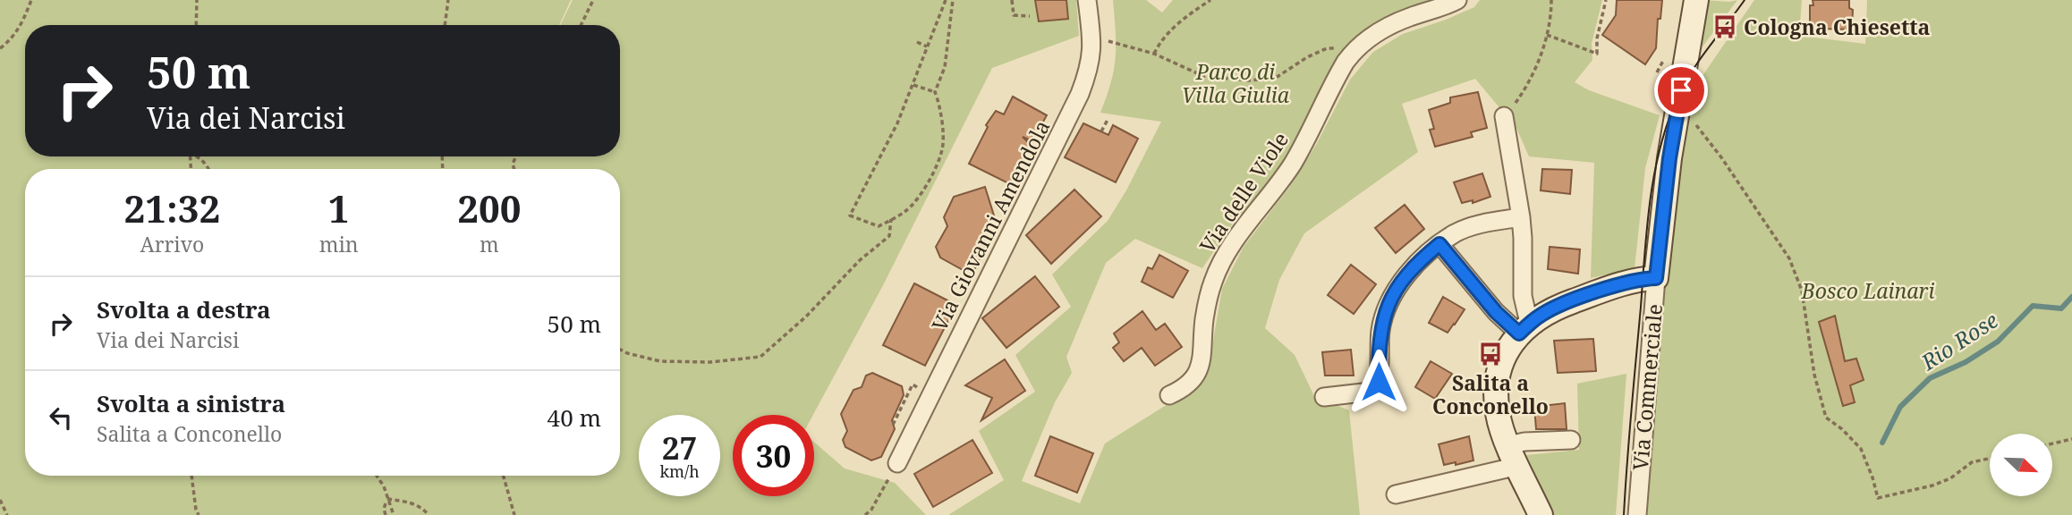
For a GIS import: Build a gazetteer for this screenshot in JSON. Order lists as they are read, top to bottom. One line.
{"streets":{"main road":["Via Commerciale"],"street":["Via delle Viole","Via Giovanni Amendola"]},"water":["Rio Rose"],"parks":["Parco di Villa Giulia","Bosco Lainari"],"places":{"bus stop":["Cologna Chiesetta","Salita a Conconello"]},"north":"bottom right","page":{"turn":["50 m","Via dei Narcisi"],"eta":["21:32","Arrivo","1","min","200","m"],"list":[{"name":"Svolta a destra","note":"Via dei Narcisi","value":"50 m"},{"name":"Svolta a sinistra","note":"Salita a Conconello","value":"40 m"}],"speed":"27 km/h","limit":"30"}}
